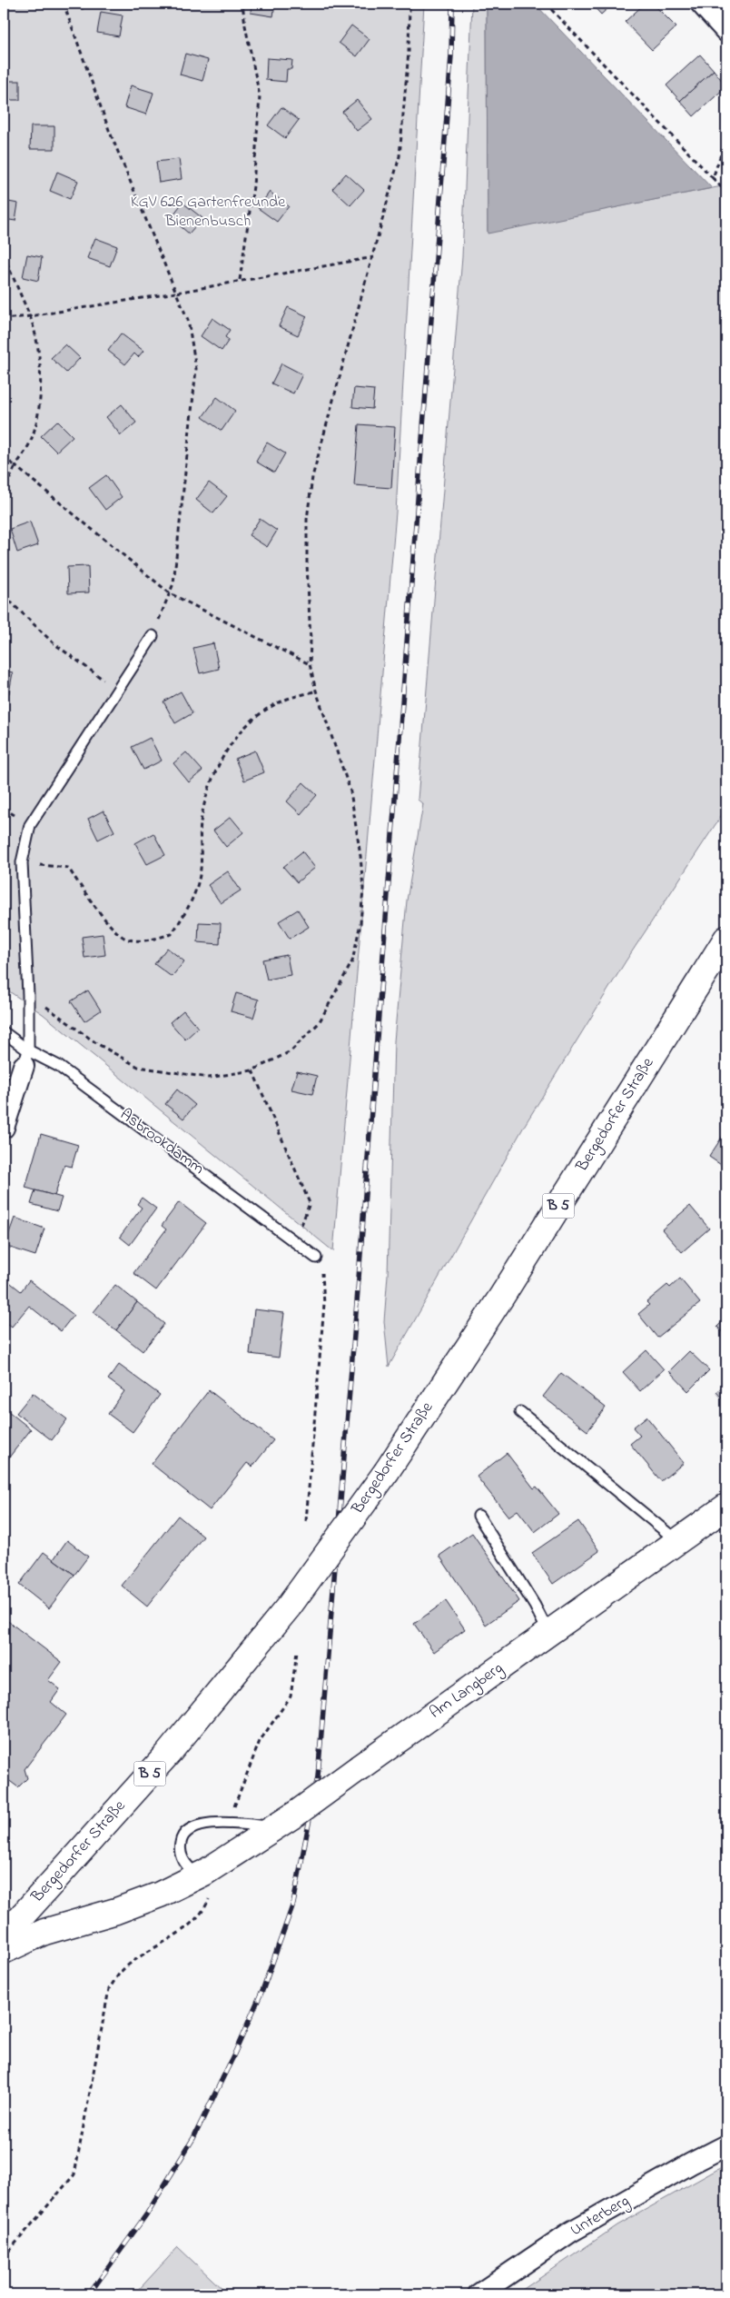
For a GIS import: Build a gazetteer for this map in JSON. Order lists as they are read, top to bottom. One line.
{"streets":{"main road":["Bergedorfer Straße","B 5","Am Langberg"],"street":["Unterberg"],"lane":["Asbrookdamm"]},"parks":["KGV 626 Gartenfreunde Bienenbusch"]}
